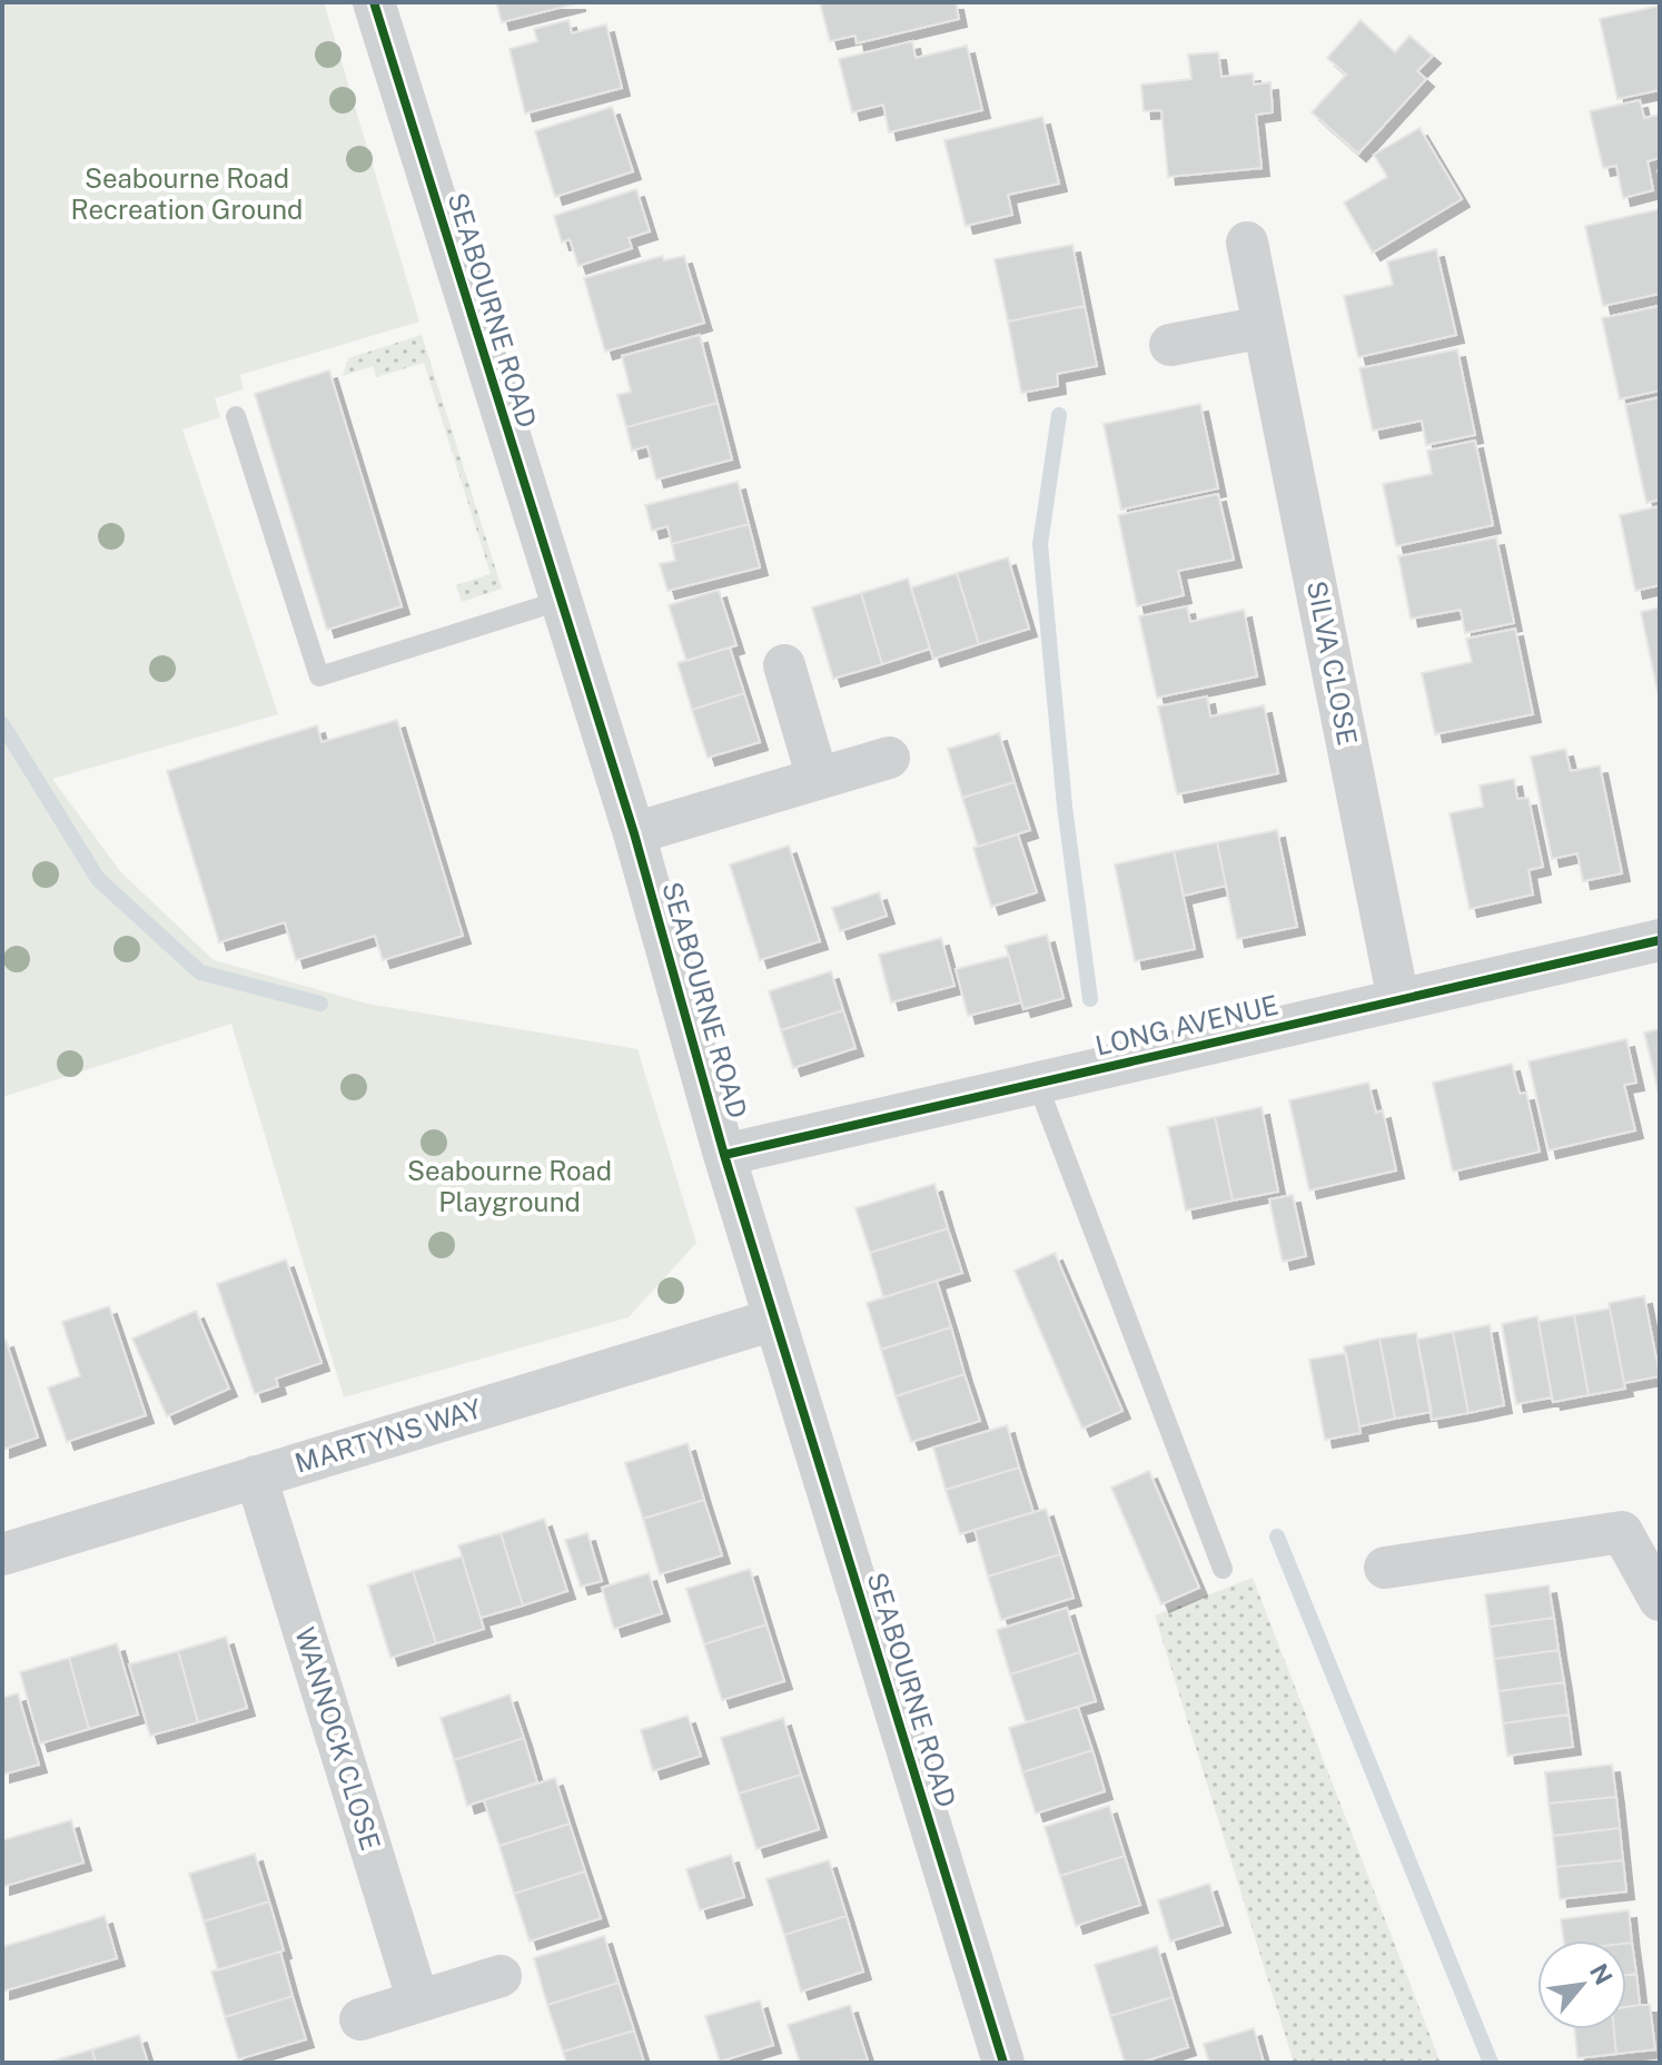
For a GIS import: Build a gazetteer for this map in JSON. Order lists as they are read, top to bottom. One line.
{"streets":{"street":["SEABOURNE ROAD","SILVA CLOSE","LONG AVENUE","MARTYNS WAY","WANNOCK CLOSE"]},"crossings":[["SEABOURNE ROAD","LONG AVENUE"],["SEABOURNE ROAD","MARTYNS WAY"],["SILVA CLOSE","LONG AVENUE"],["MARTYNS WAY","WANNOCK CLOSE"]],"parks":["Seabourne Road Recreation Ground","Seabourne Road Playground"],"north":"top right"}
